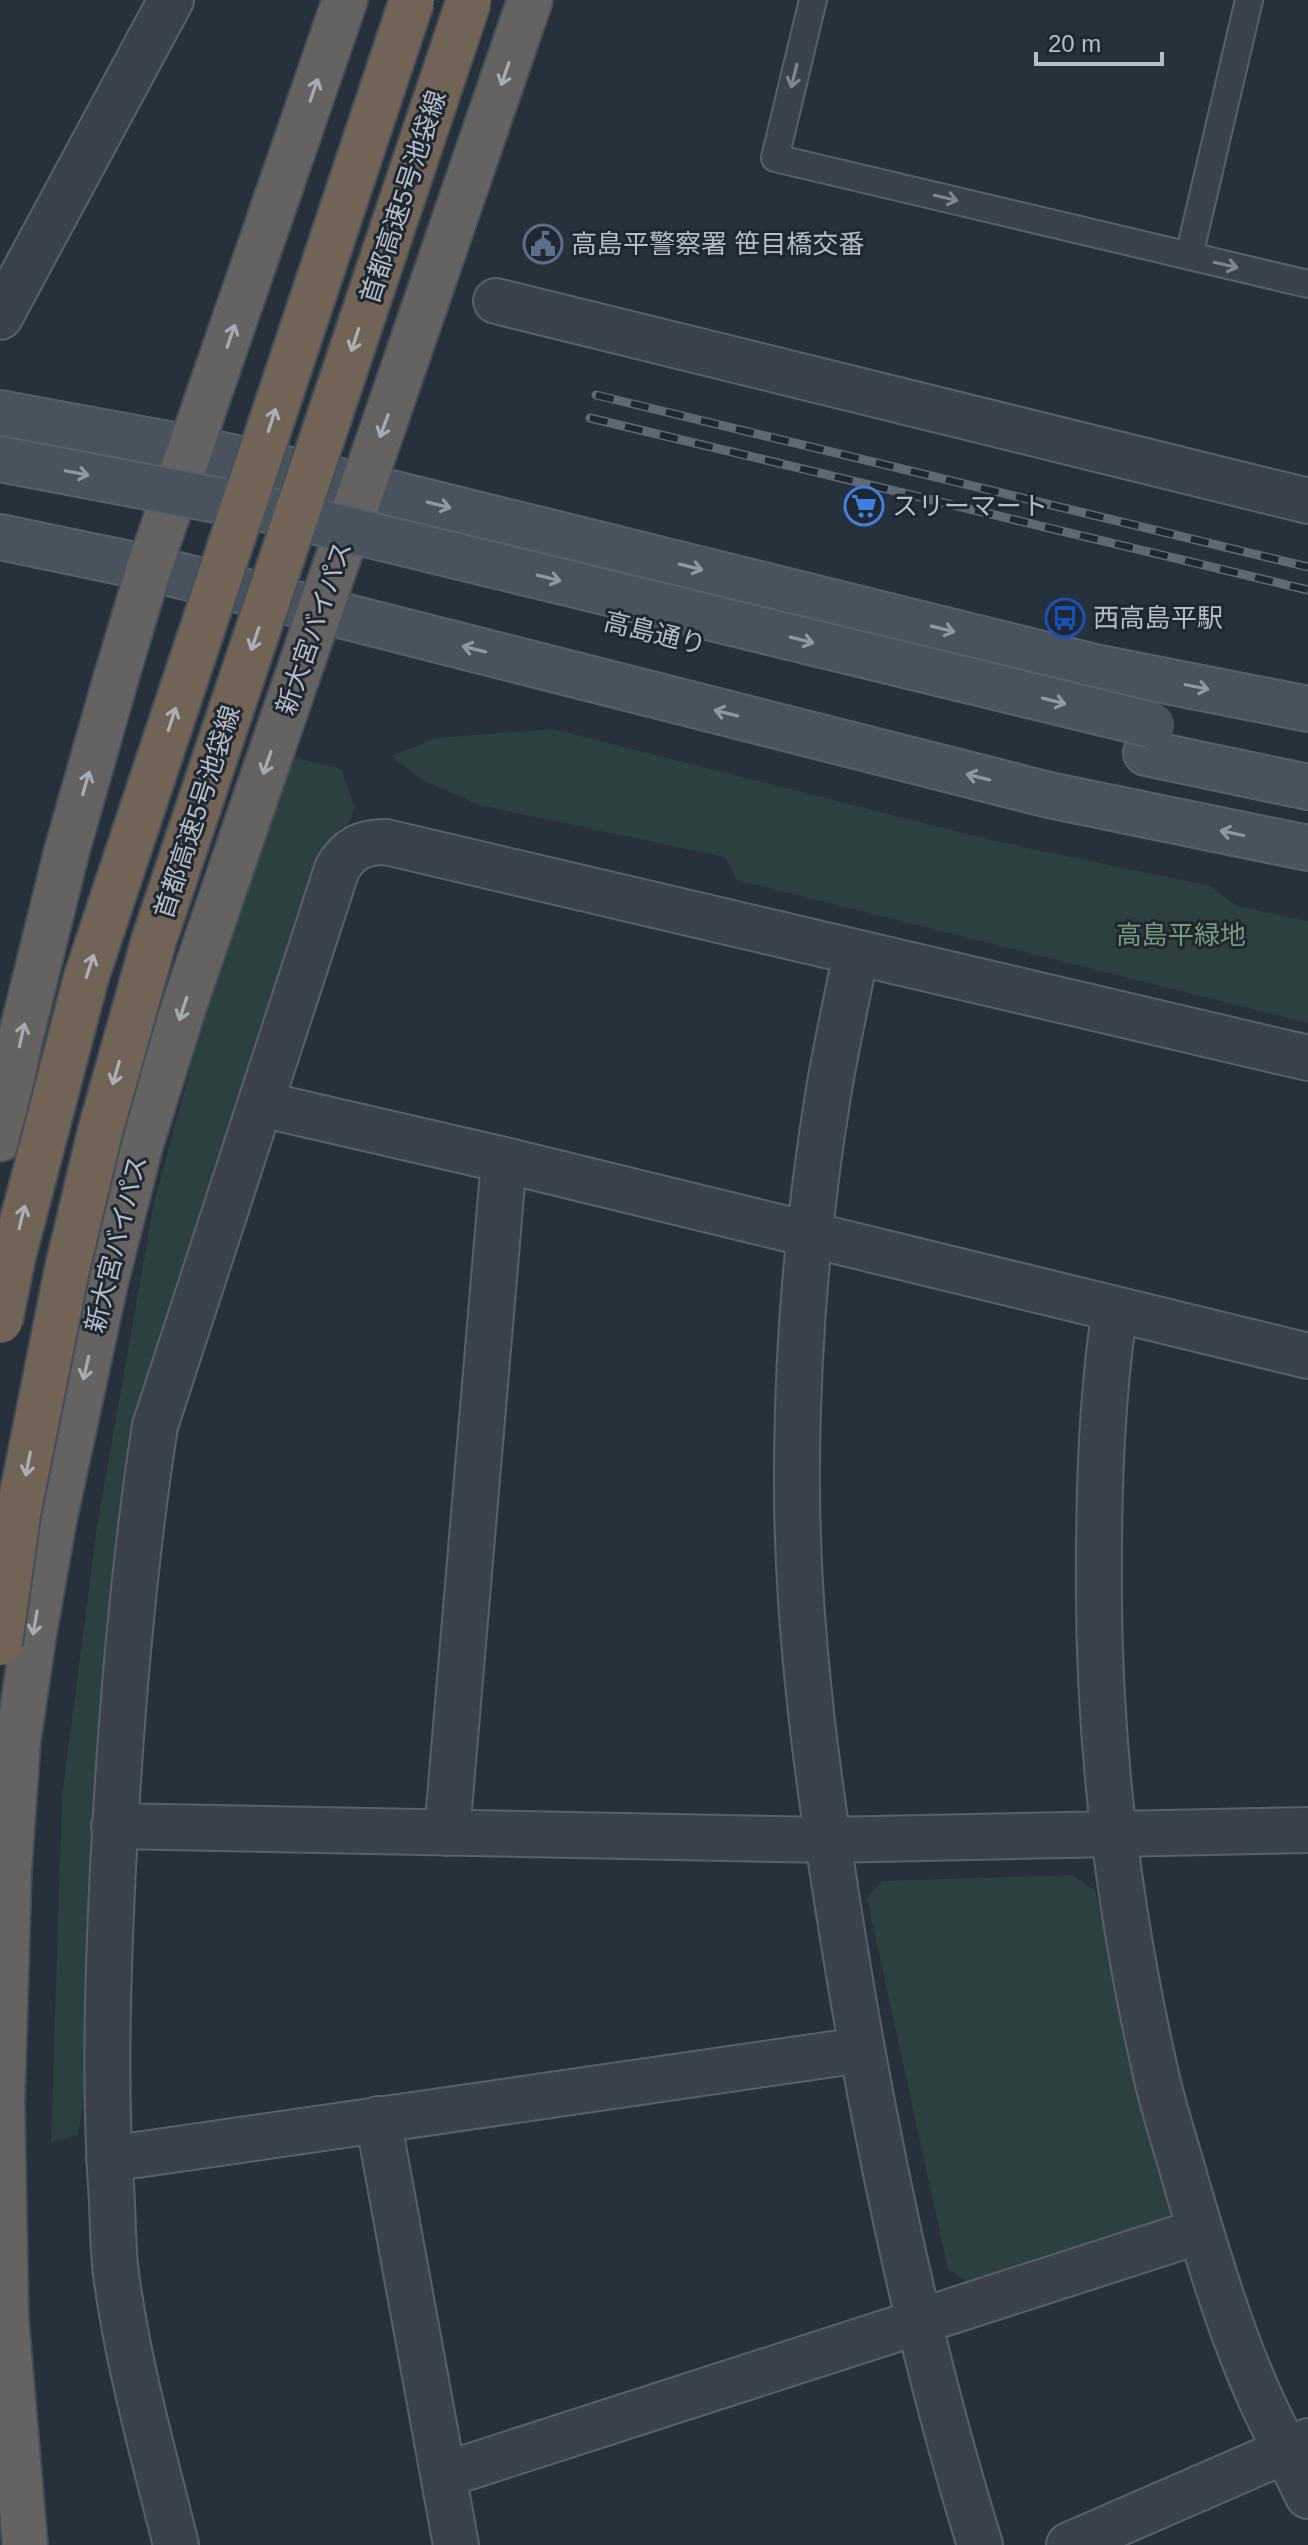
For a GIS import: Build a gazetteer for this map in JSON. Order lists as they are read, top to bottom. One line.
{"streets":{"highway":["首都高速5号池袋線","新大宮バイパス"],"main road":["高島通り"]},"parks":["高島平緑地"],"places":{"public building":["高島平警察署 笹目橋交番"],"supermarket":["スリーマート"],"bus stop":["西高島平駅"]},"scale_bar":"20 m"}
